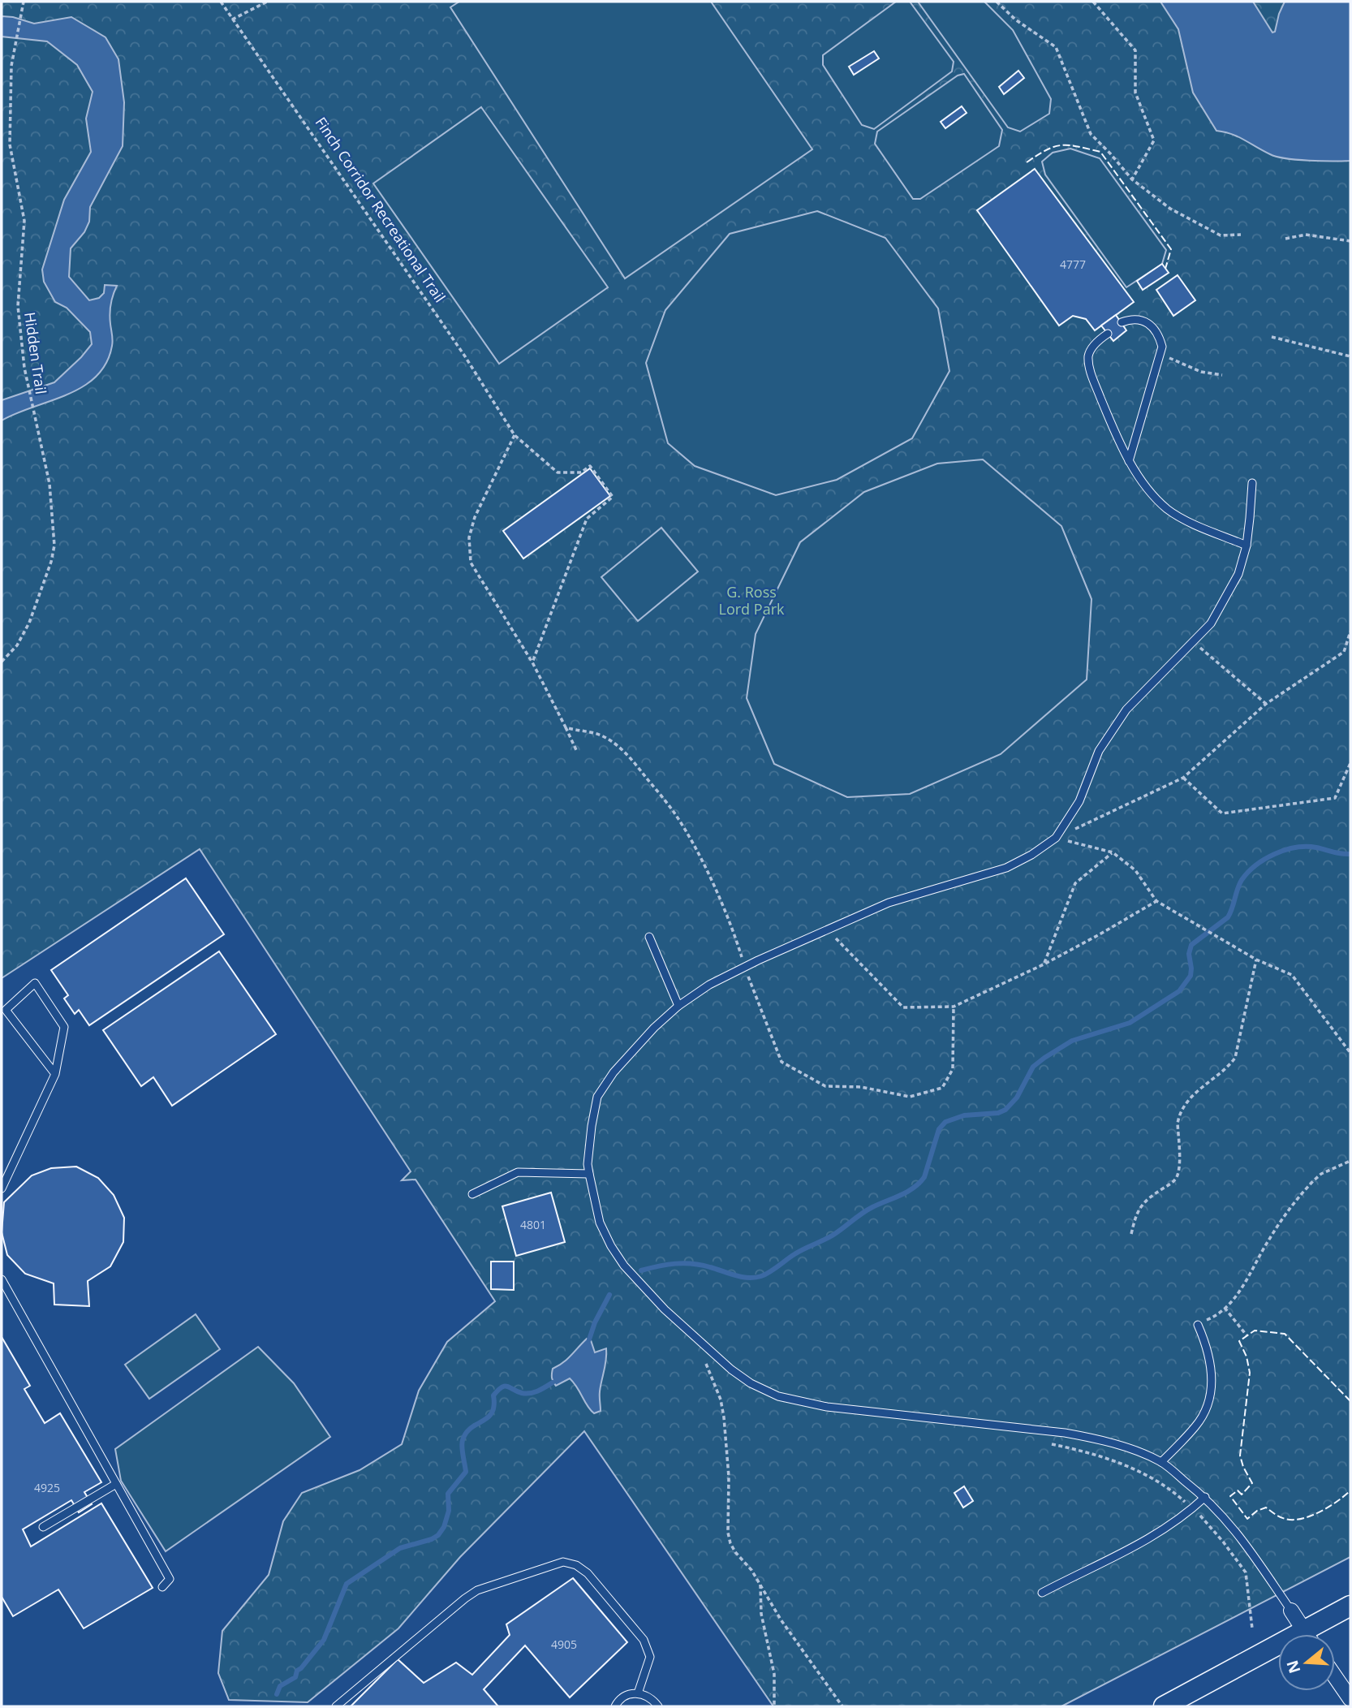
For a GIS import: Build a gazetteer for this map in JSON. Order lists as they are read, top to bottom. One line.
{"streets":{"path":["Finch Corridor Recreational Trail","Hidden Trail"]},"parks":["G. Ross Lord Park"],"house_numbers":["4777","4801","4925","4905"],"north":"left"}
